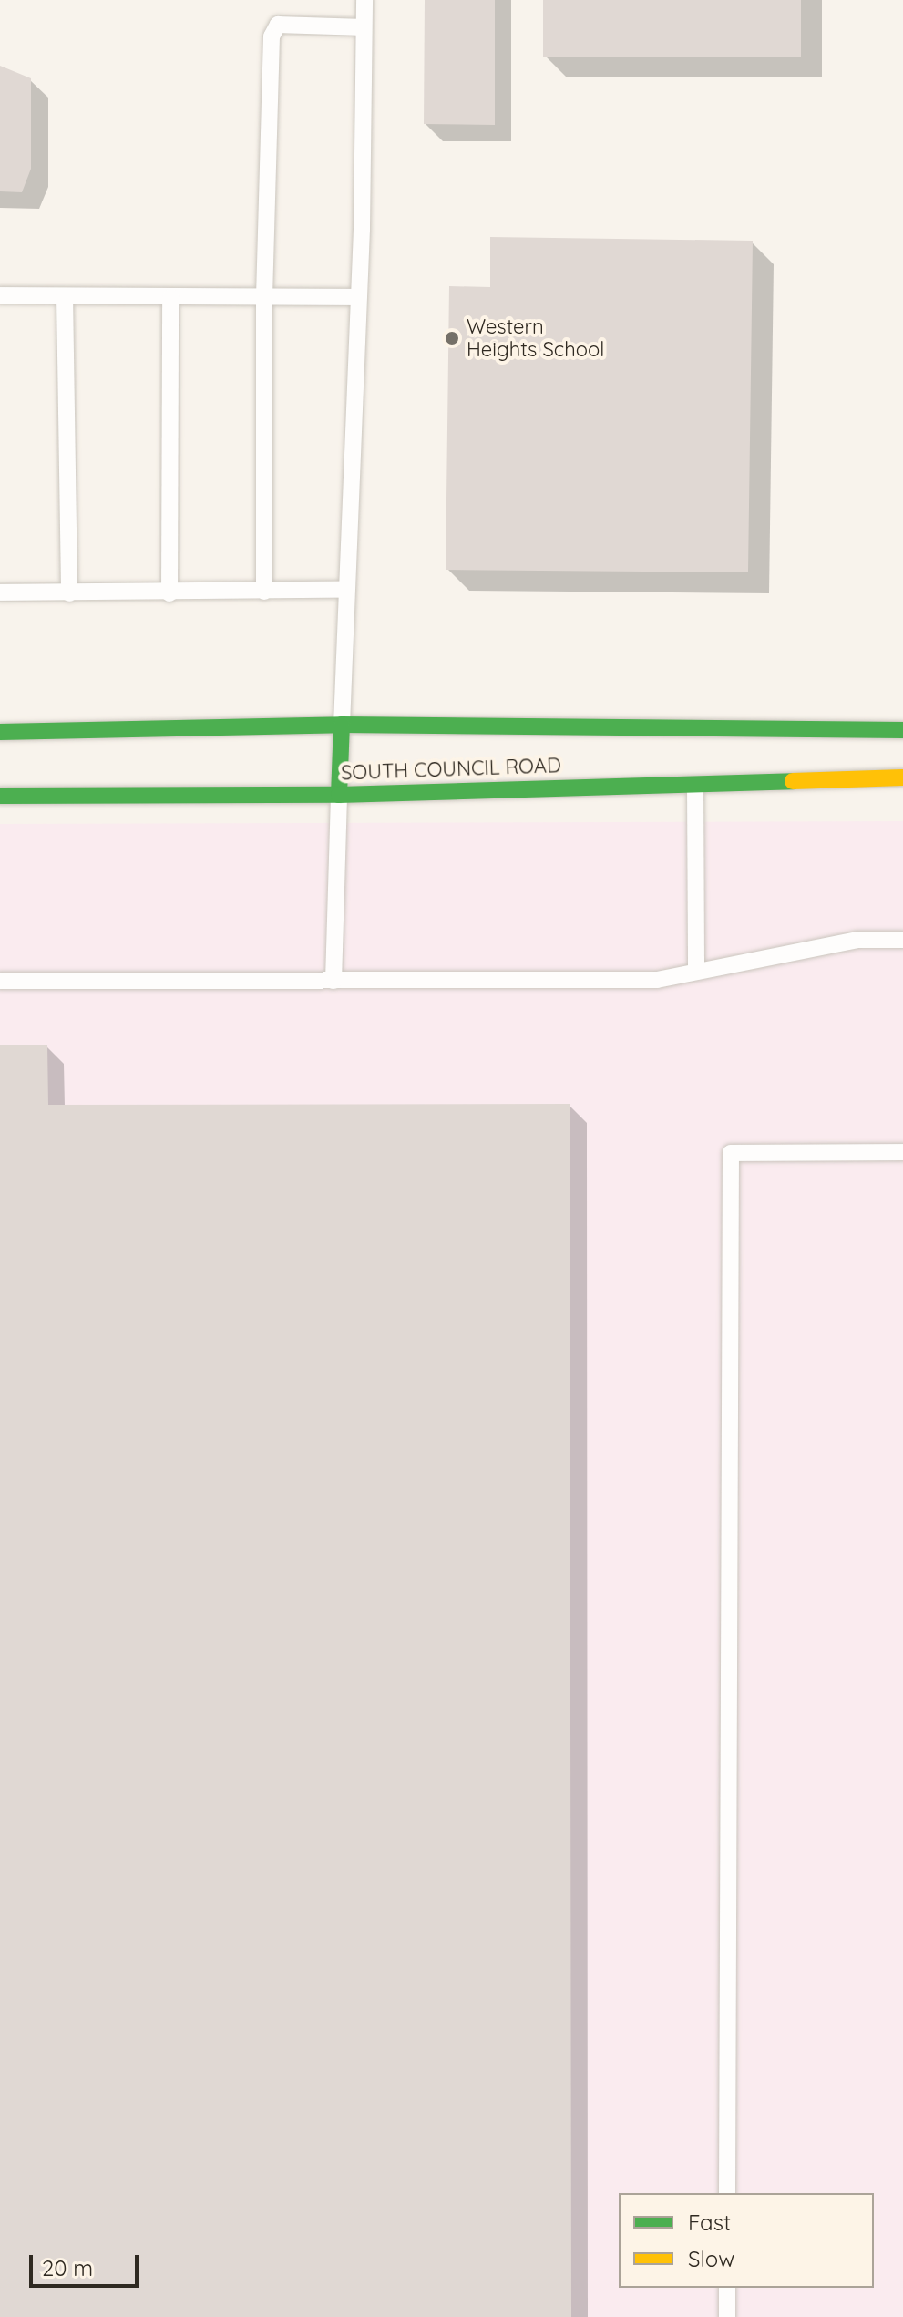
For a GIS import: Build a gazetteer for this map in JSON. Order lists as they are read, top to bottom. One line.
{"streets":{"main road":["SOUTH COUNCIL ROAD"]},"places":["Western Heights School"],"legend":["Fast","Slow"],"scale_bar":"20 m"}
